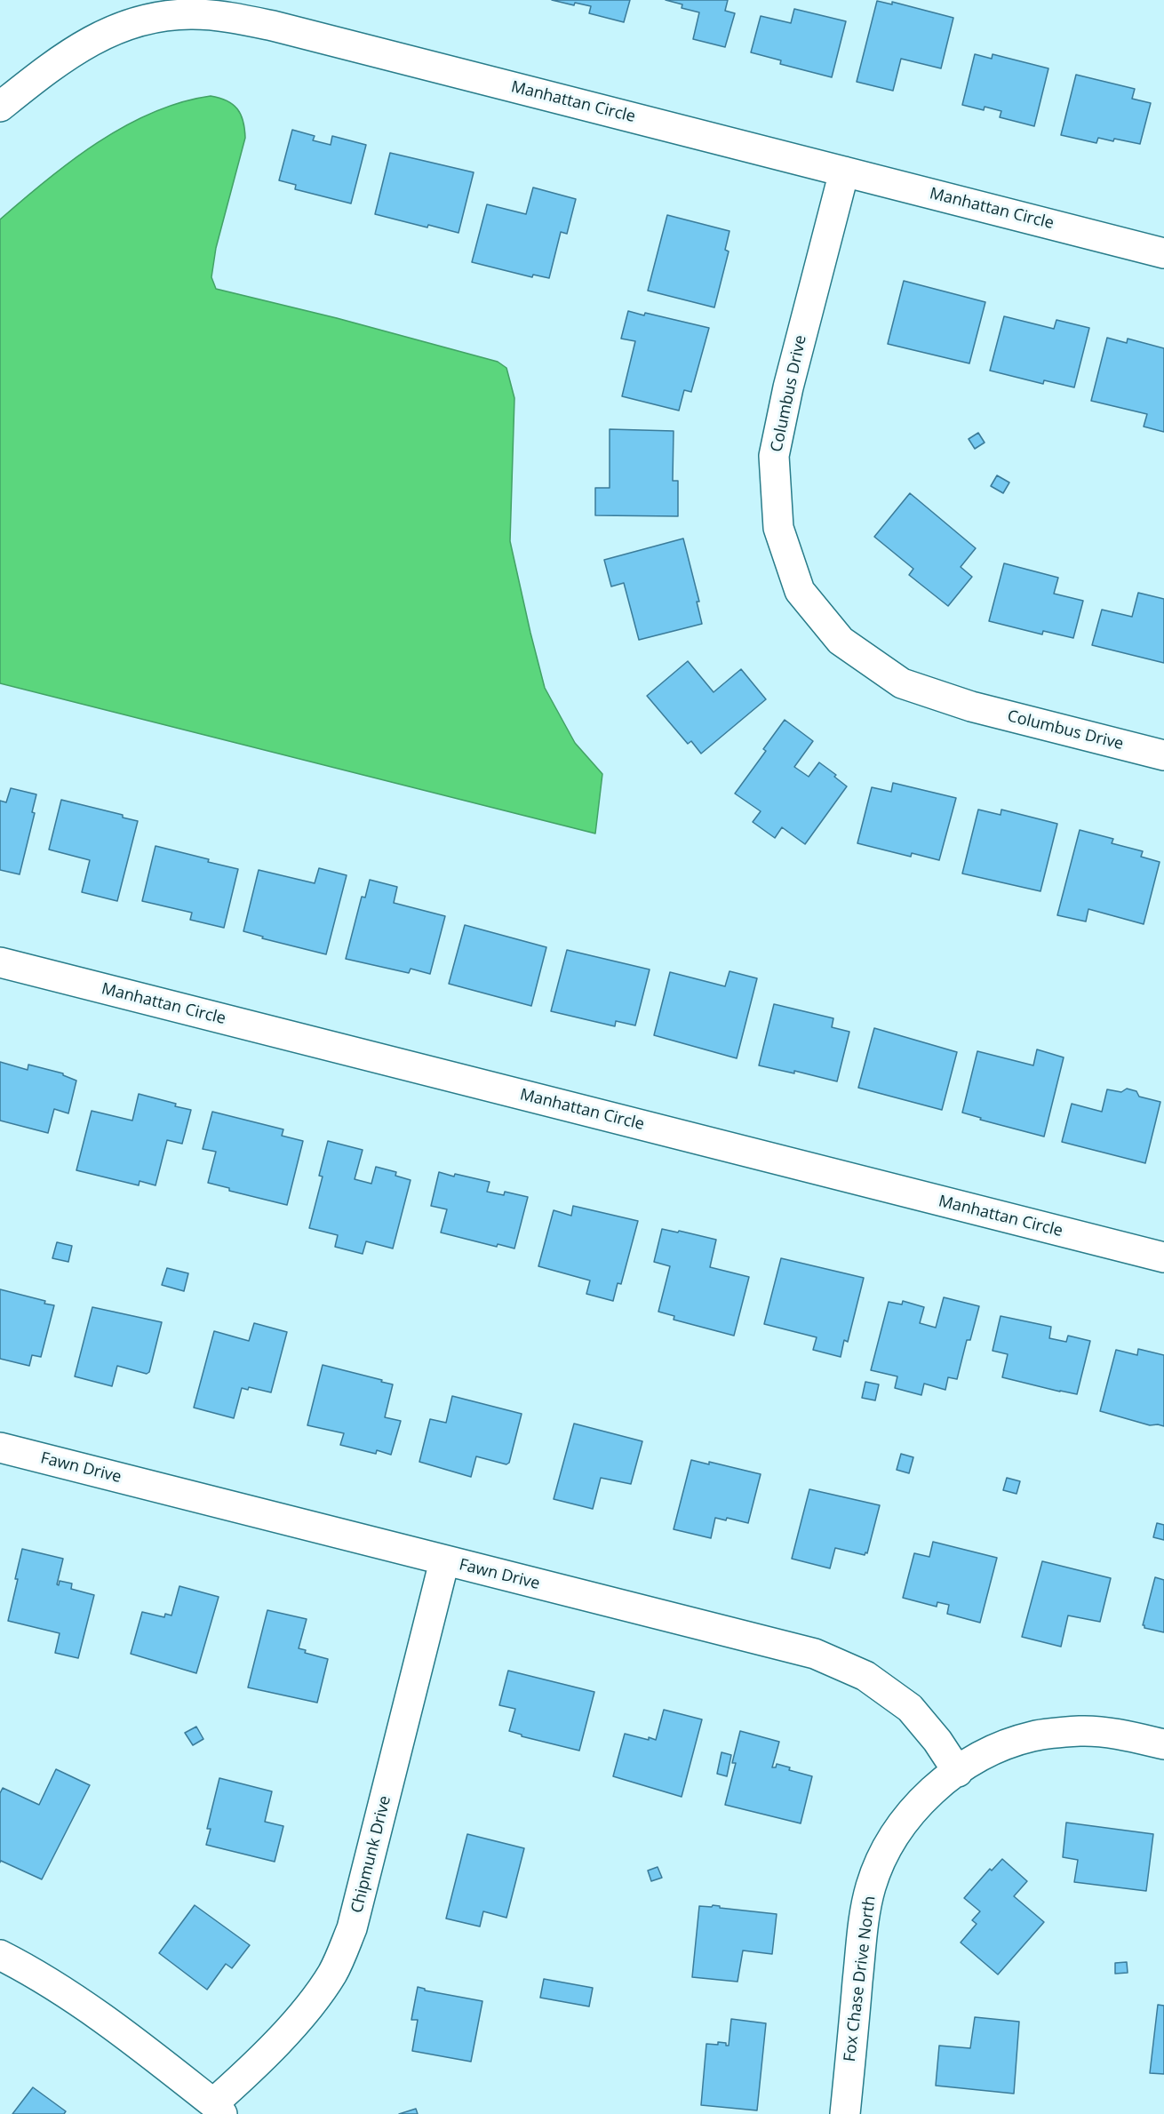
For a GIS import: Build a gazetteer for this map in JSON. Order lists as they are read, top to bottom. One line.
{"streets":{"street":["Manhattan Circle","Columbus Drive","Fawn Drive","Chipmunk Drive","Fox Chase Drive North"]},"crossings":[["Manhattan Circle","Columbus Drive"],["Fawn Drive","Chipmunk Drive"],["Fawn Drive","Fox Chase Drive North"]]}
